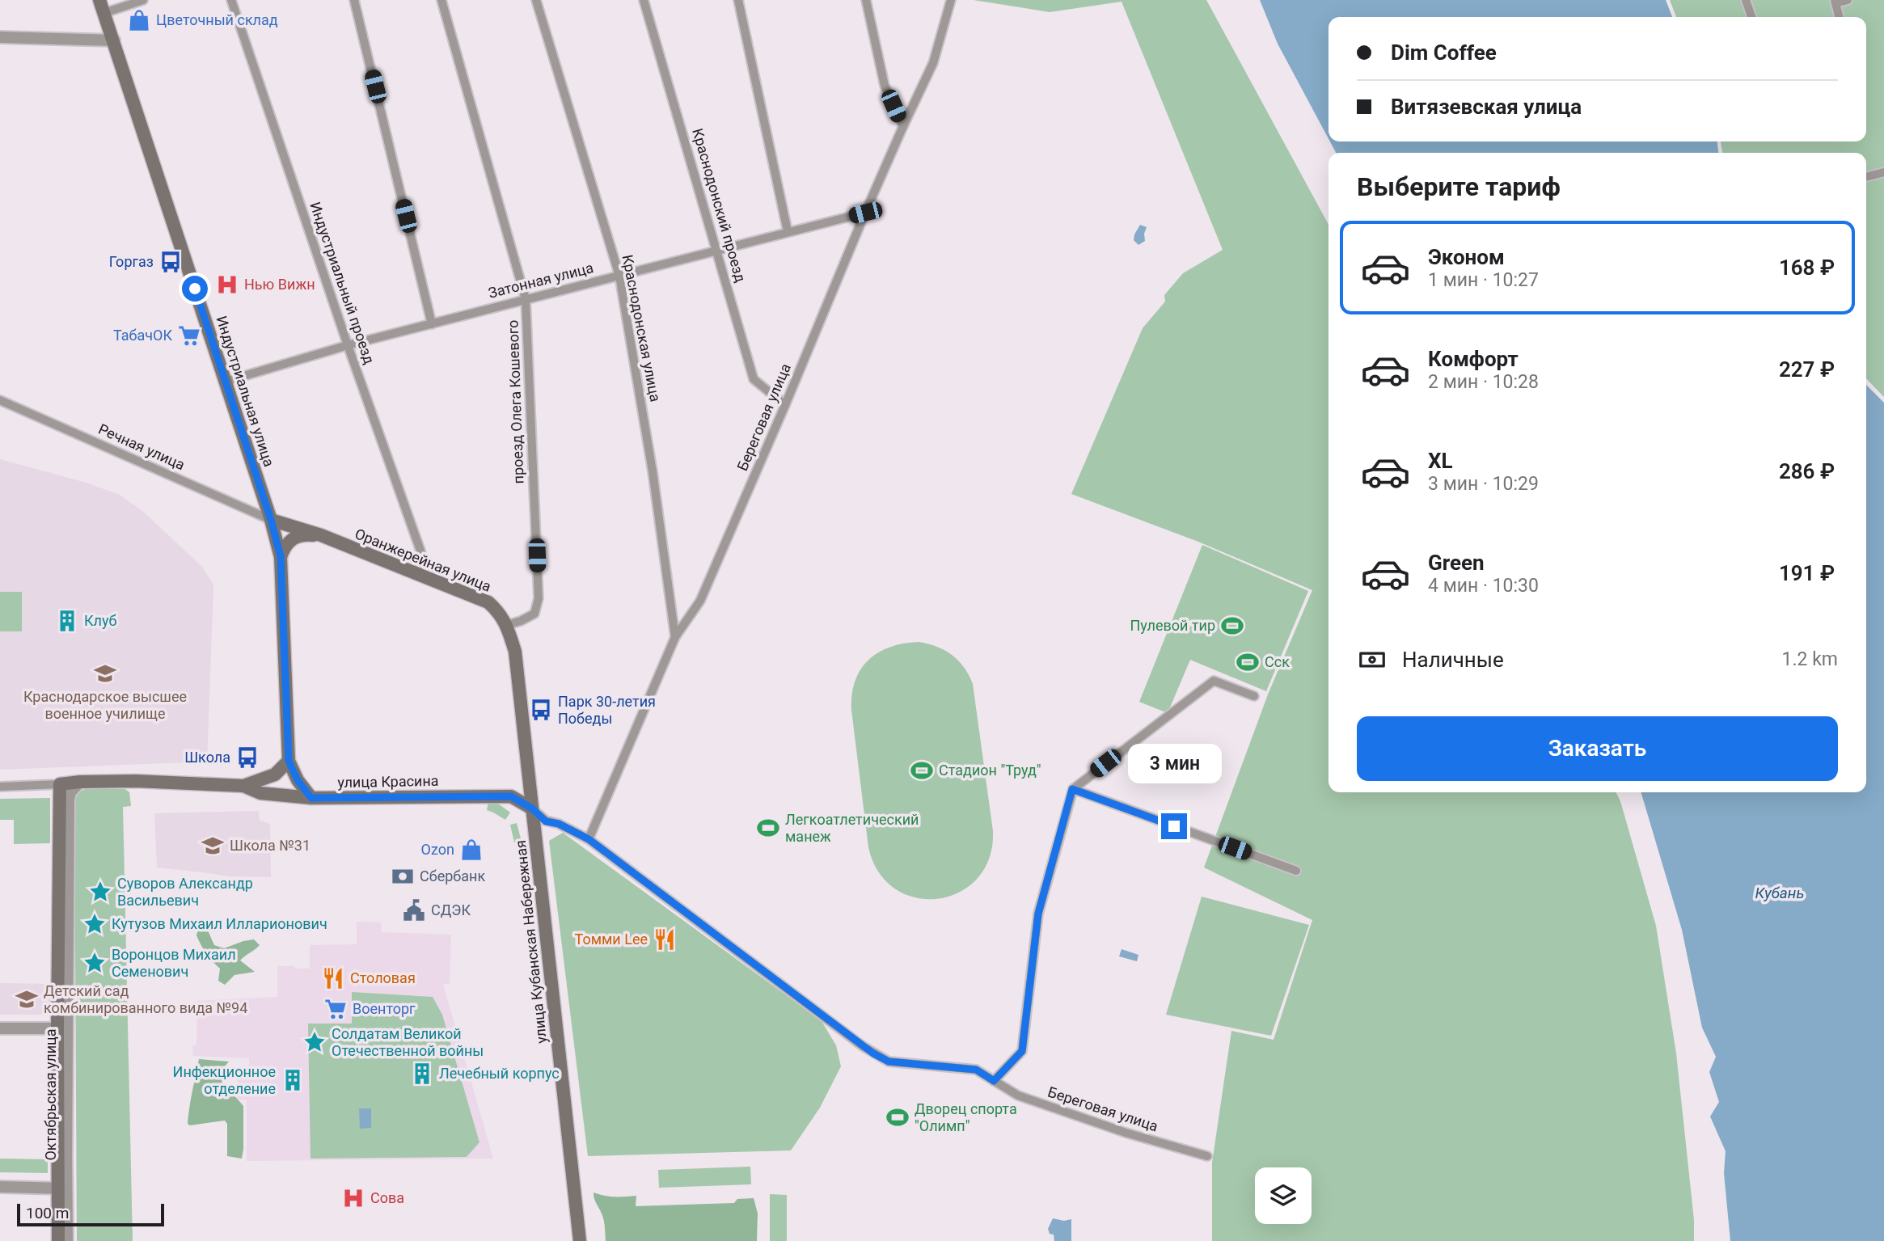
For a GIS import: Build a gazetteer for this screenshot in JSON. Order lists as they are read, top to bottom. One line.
{"streets":{"main road":["Индустриальная улица","Оранжерейная улица","улица Красина","улица Кубанская Набережная","Октябрьская улица"],"street":["Краснодонский проезд","Затонная улица","Индустриальный проезд","Краснодонская улица","проезд Олега Кошевого","Береговая улица","Речная улица"]},"crossings":[["Краснодонский проезд","Затонная улица"],["Краснодонский проезд","Береговая улица"],["Затонная улица","Индустриальный проезд"],["Затонная улица","Краснодонская улица"],["Затонная улица","Индустриальная улица"],["Затонная улица","проезд Олега Кошевого"],["Затонная улица","Береговая улица"],["Индустриальный проезд","Оранжерейная улица"],["Краснодонская улица","Береговая улица"],["Индустриальная улица","Речная улица"],["Индустриальная улица","Оранжерейная улица"],["Индустриальная улица","улица Красина"],["проезд Олега Кошевого","Оранжерейная улица"],["Береговая улица","Оранжерейная улица"],["Береговая улица","улица Красина"],["Береговая улица","улица Кубанская Набережная"],["Речная улица","Оранжерейная улица"],["Оранжерейная улица","улица Красина"],["Оранжерейная улица","улица Кубанская Набережная"],["улица Красина","улица Кубанская Набережная"],["улица Красина","Октябрьская улица"]],"water":["Кубань"],"places":{"shop":["Цветочный склад","Ozon"],"bus stop":["Горгаз","Парк 30-летия Победы","Школа"],"hospital":["Нью Вижн","Сова"],"supermarket":["ТабачОК","Военторг"],"building":["Клуб","Лечебный корпус","Инфекционное отделение"],"sports":["Пулевой тир","Сск","Стадион \"Труд\"","Легкоатлетический манеж","Дворец спорта \"Олимп\""],"school or university":["Краснодарское высшее военное училище","Школа №31","Детский сад комбинированного вида №94"],"bank":["Сбербанк"],"place":["Суворов Александр Васильевич","Кутузов Михаил Илларионович","Воронцов Михаил Семенович","Солдатам Великой Отечественной войны"],"public building":["СДЭК"],"restaurant":["Томми Lee","Столовая"]},"scale_bar":"100 m","page":{"banner":["Dim Coffee","Витязевская улица"],"heading":"Выберите тариф","list":[{"name":"Эконом","note":"1 мин · 10:27","value":"168 ₽"},{"name":"Комфорт","note":"2 мин · 10:28","value":"227 ₽"},{"name":"XL","note":"3 мин · 10:29","value":"286 ₽"},{"name":"Green","note":"4 мин · 10:30","value":"191 ₽"}],"pay":["Наличные","1.2 km"],"buttons":"Заказать","bubble":"3 мин","scale":"100 m"}}
